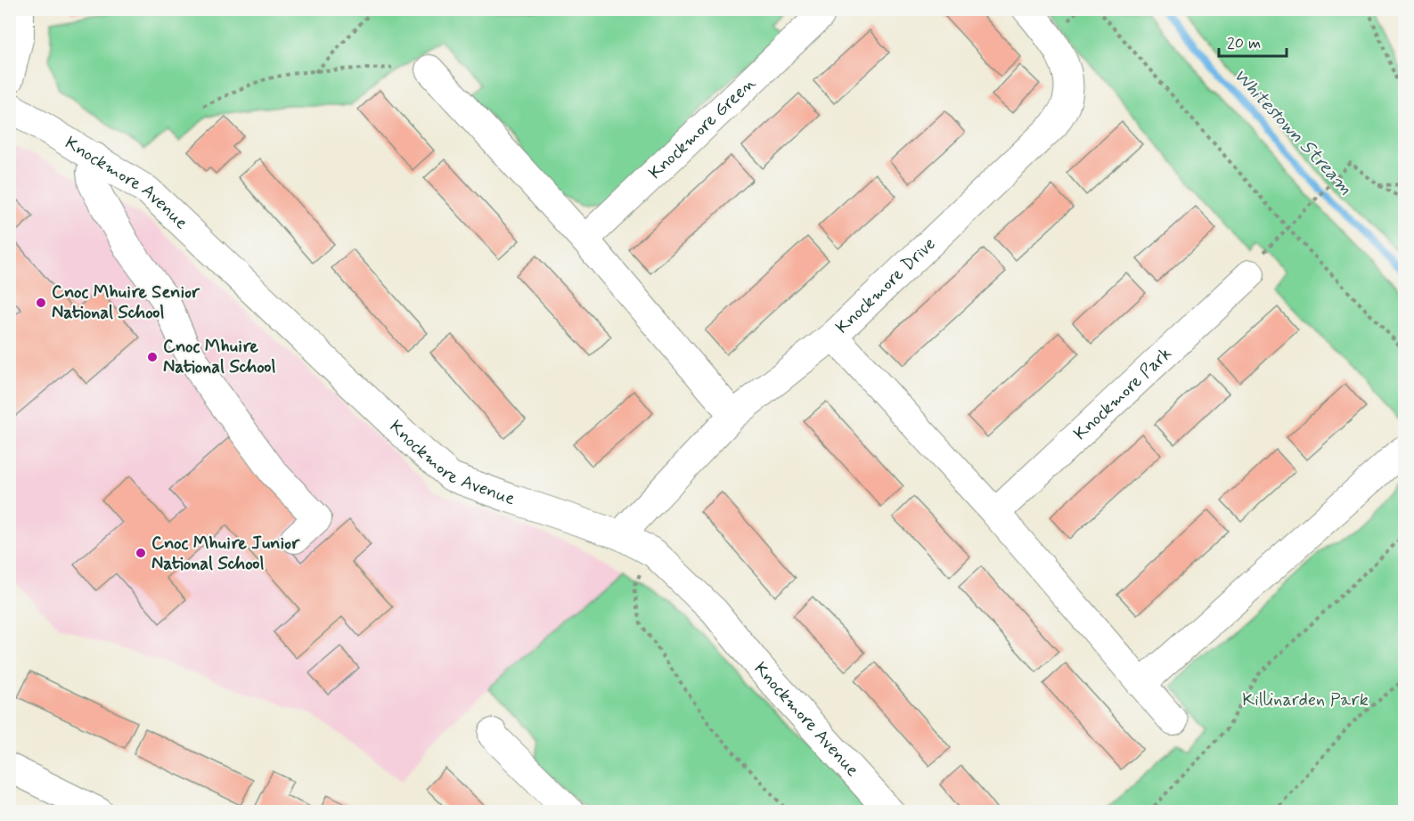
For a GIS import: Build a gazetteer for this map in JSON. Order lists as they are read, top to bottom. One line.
{"streets":{"street":["Knockmore Green","Knockmore Avenue","Knockmore Drive","Knockmore Park"]},"crossings":[["Knockmore Avenue","Knockmore Drive"]],"water":["Whitestown Stream"],"parks":["Killinarden Park"],"places":["Cnoc Mhuire Senior National School","Cnoc Mhuire National School","Cnoc Mhuire Junior National School"],"scale_bar":"20 m"}
